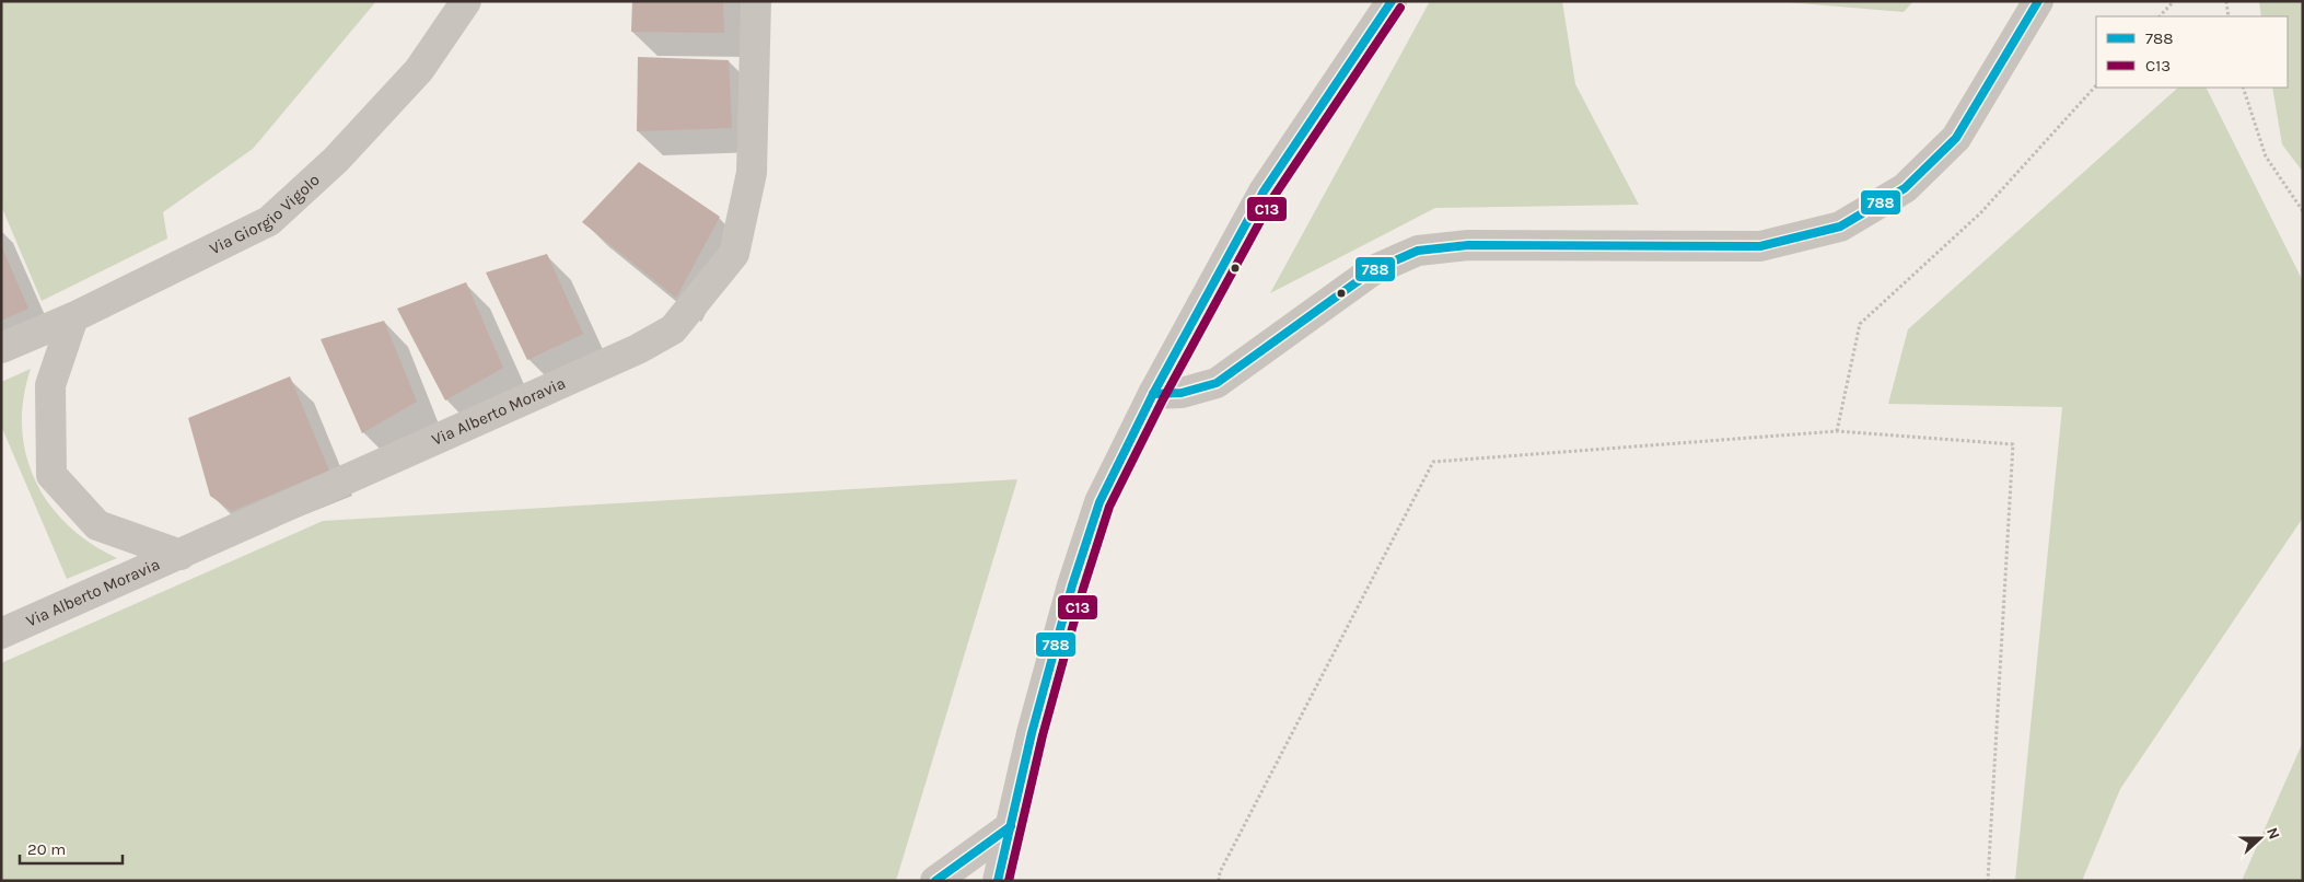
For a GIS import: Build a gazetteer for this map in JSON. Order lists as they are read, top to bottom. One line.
{"streets":{"street":["Via Giorgio Vigolo","Via Alberto Moravia"]},"lines":["transit line 788","transit line C13"],"legend":["788","C13"],"scale_bar":"20 m","north":"right"}
